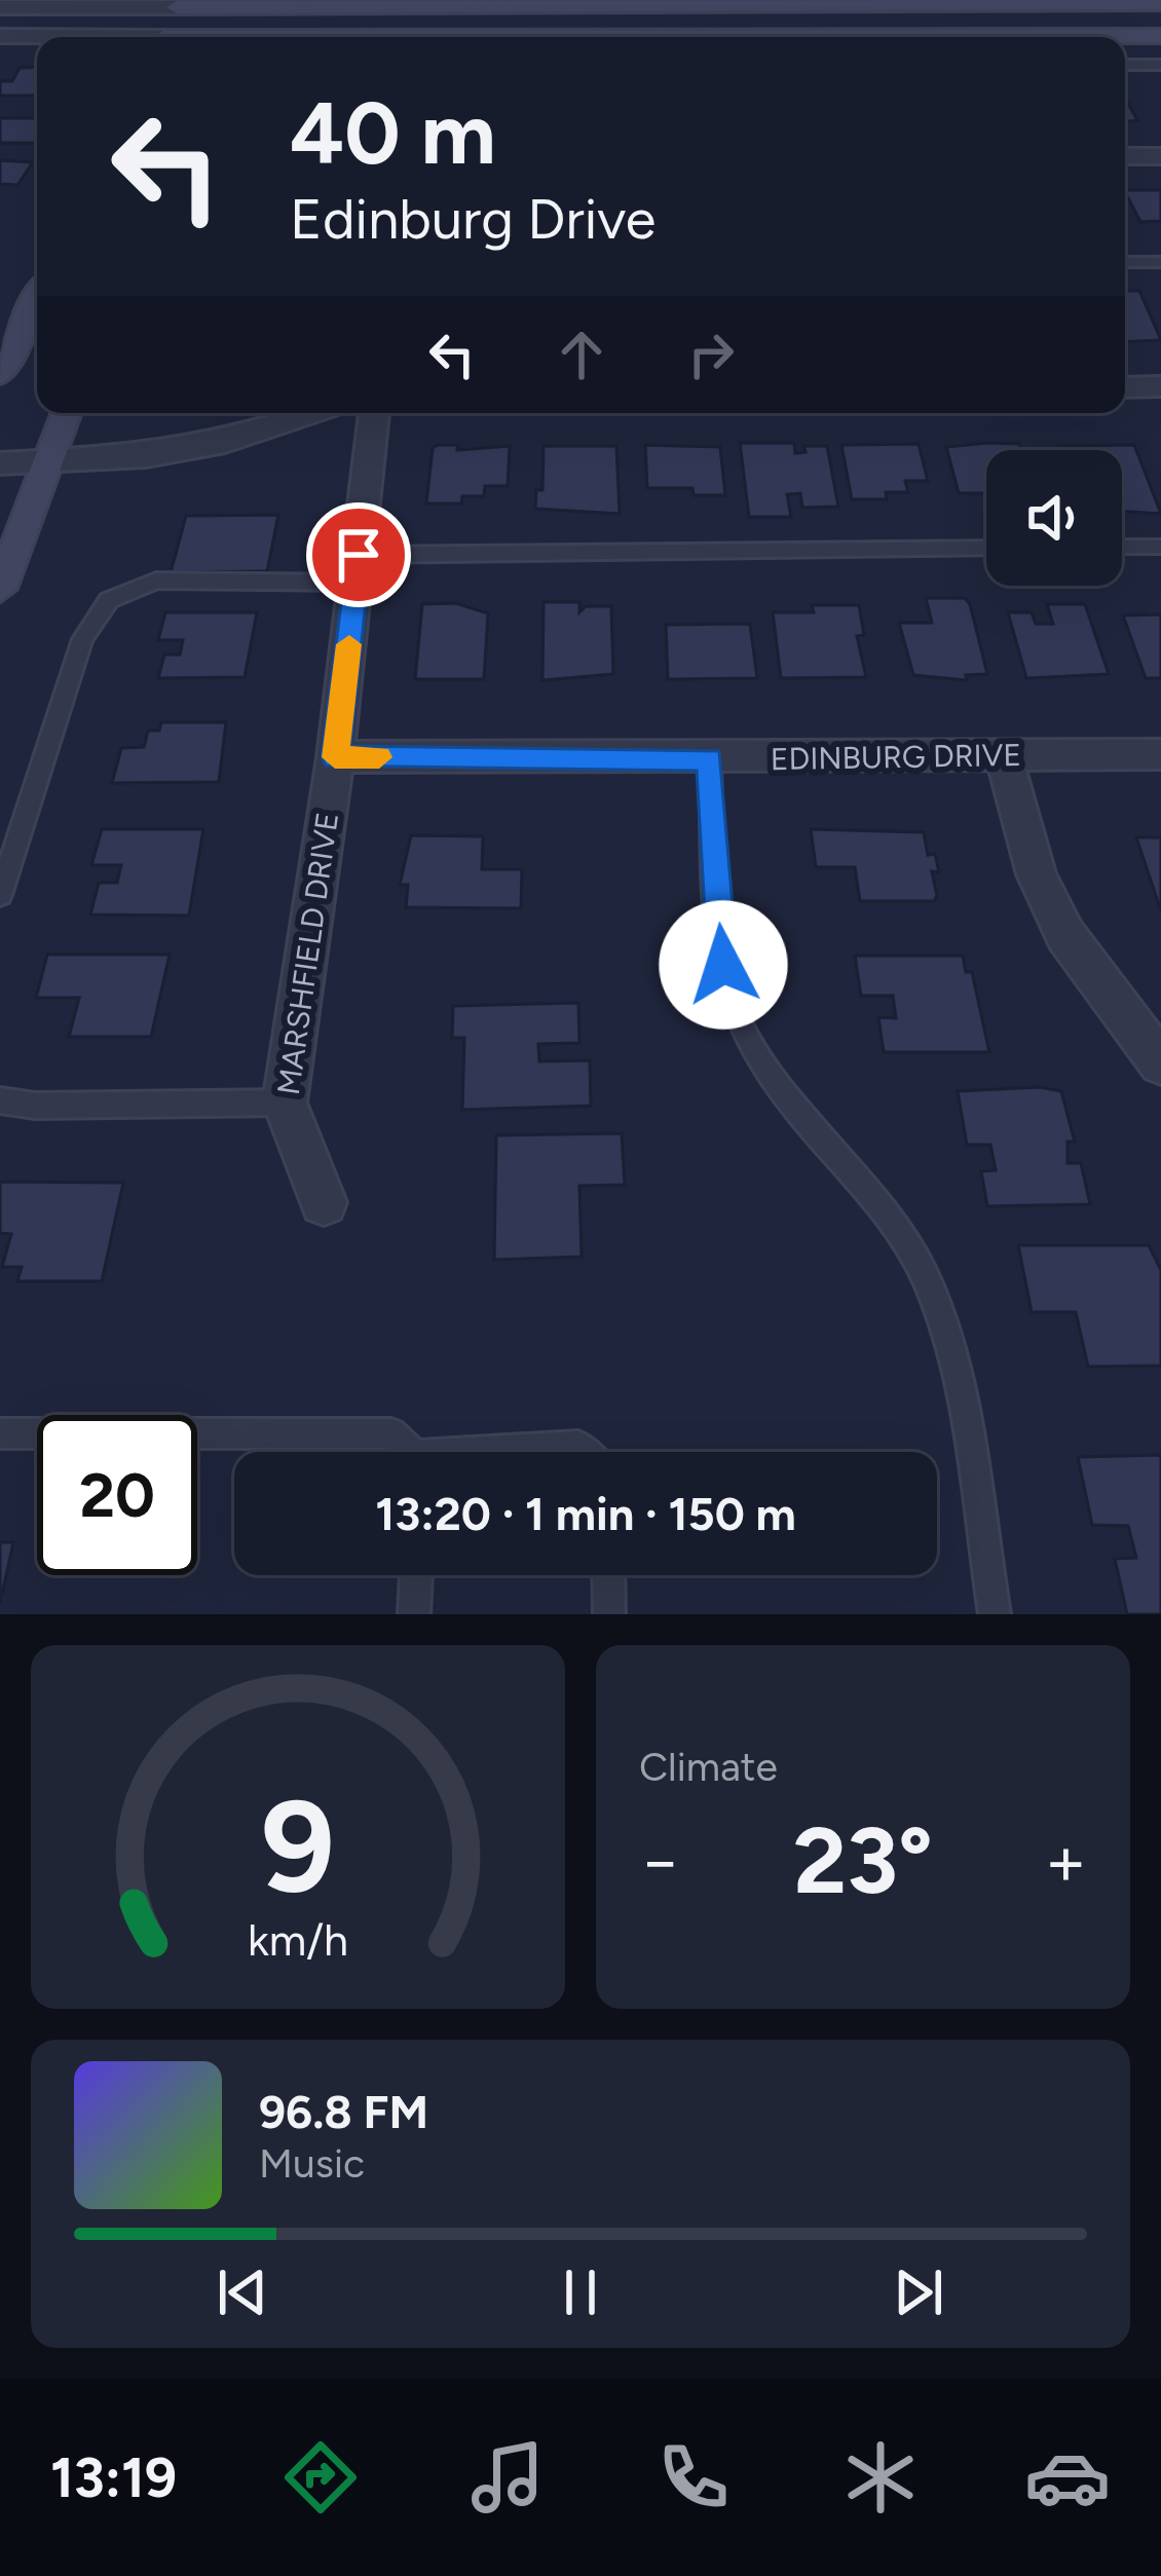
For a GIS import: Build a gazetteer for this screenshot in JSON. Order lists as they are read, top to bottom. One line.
{"streets":{"street":["EDINBURG DRIVE","MARSHFIELD DRIVE"]},"crossings":[["EDINBURG DRIVE","MARSHFIELD DRIVE"]],"page":{"turn":["40 m","Edinburg Drive"],"limit":"20","trip":"13:20 · 1 min · 150 m","tile":"Climate","heat":["−","23°","+"],"song":["96.8 FM","Music"],"tabs":"13:19","gauge":["9","km/h"]}}
